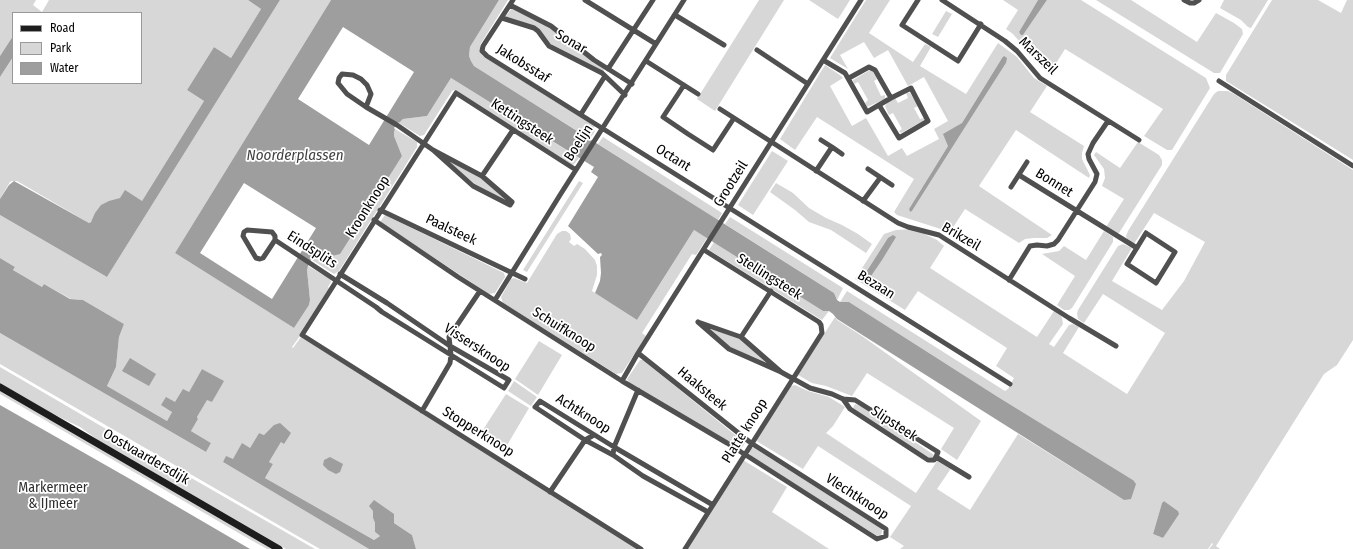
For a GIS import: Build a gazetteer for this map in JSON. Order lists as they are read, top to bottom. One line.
{"streets":{"main road":["Oostvaardersdijk"],"street":["Sonar","Marszeil","Jakobsstaf","Kettingsteek","Boelijn","Octant","Bonnet","Grootzeil","Kroonknoop","Paalsteek","Brikzeil","Eindsplits","Stellingsteek","Bezaan","Schuifknoop","Vissersknoop","Haaksteek","Achtknoop","Slipsteek","Platte knoop","Stopperknoop","Vlechtknoop"]},"crossings":[["Sonar","Jakobsstaf"],["Sonar","Boelijn"],["Marszeil","Bonnet"],["Jakobsstaf","Boelijn"],["Jakobsstaf","Octant"],["Kettingsteek","Boelijn"],["Kettingsteek","Kroonknoop"],["Boelijn","Octant"],["Boelijn","Paalsteek"],["Boelijn","Schuifknoop"],["Octant","Grootzeil"],["Octant","Bezaan"],["Bonnet","Brikzeil"],["Grootzeil","Brikzeil"],["Grootzeil","Stellingsteek"],["Grootzeil","Bezaan"],["Grootzeil","Schuifknoop"],["Grootzeil","Haaksteek"],["Kroonknoop","Paalsteek"],["Kroonknoop","Eindsplits"],["Kroonknoop","Schuifknoop"],["Kroonknoop","Vissersknoop"],["Kroonknoop","Stopperknoop"],["Eindsplits","Vissersknoop"],["Stellingsteek","Platte knoop"],["Schuifknoop","Platte knoop"],["Schuifknoop","Vlechtknoop"],["Haaksteek","Platte knoop"],["Haaksteek","Vlechtknoop"],["Achtknoop","Platte knoop"],["Slipsteek","Platte knoop"],["Platte knoop","Vlechtknoop"]],"water":["Noorderplassen"],"parks":["Markermeer & IJmeer"],"legend":["Road","Park","Water"]}
